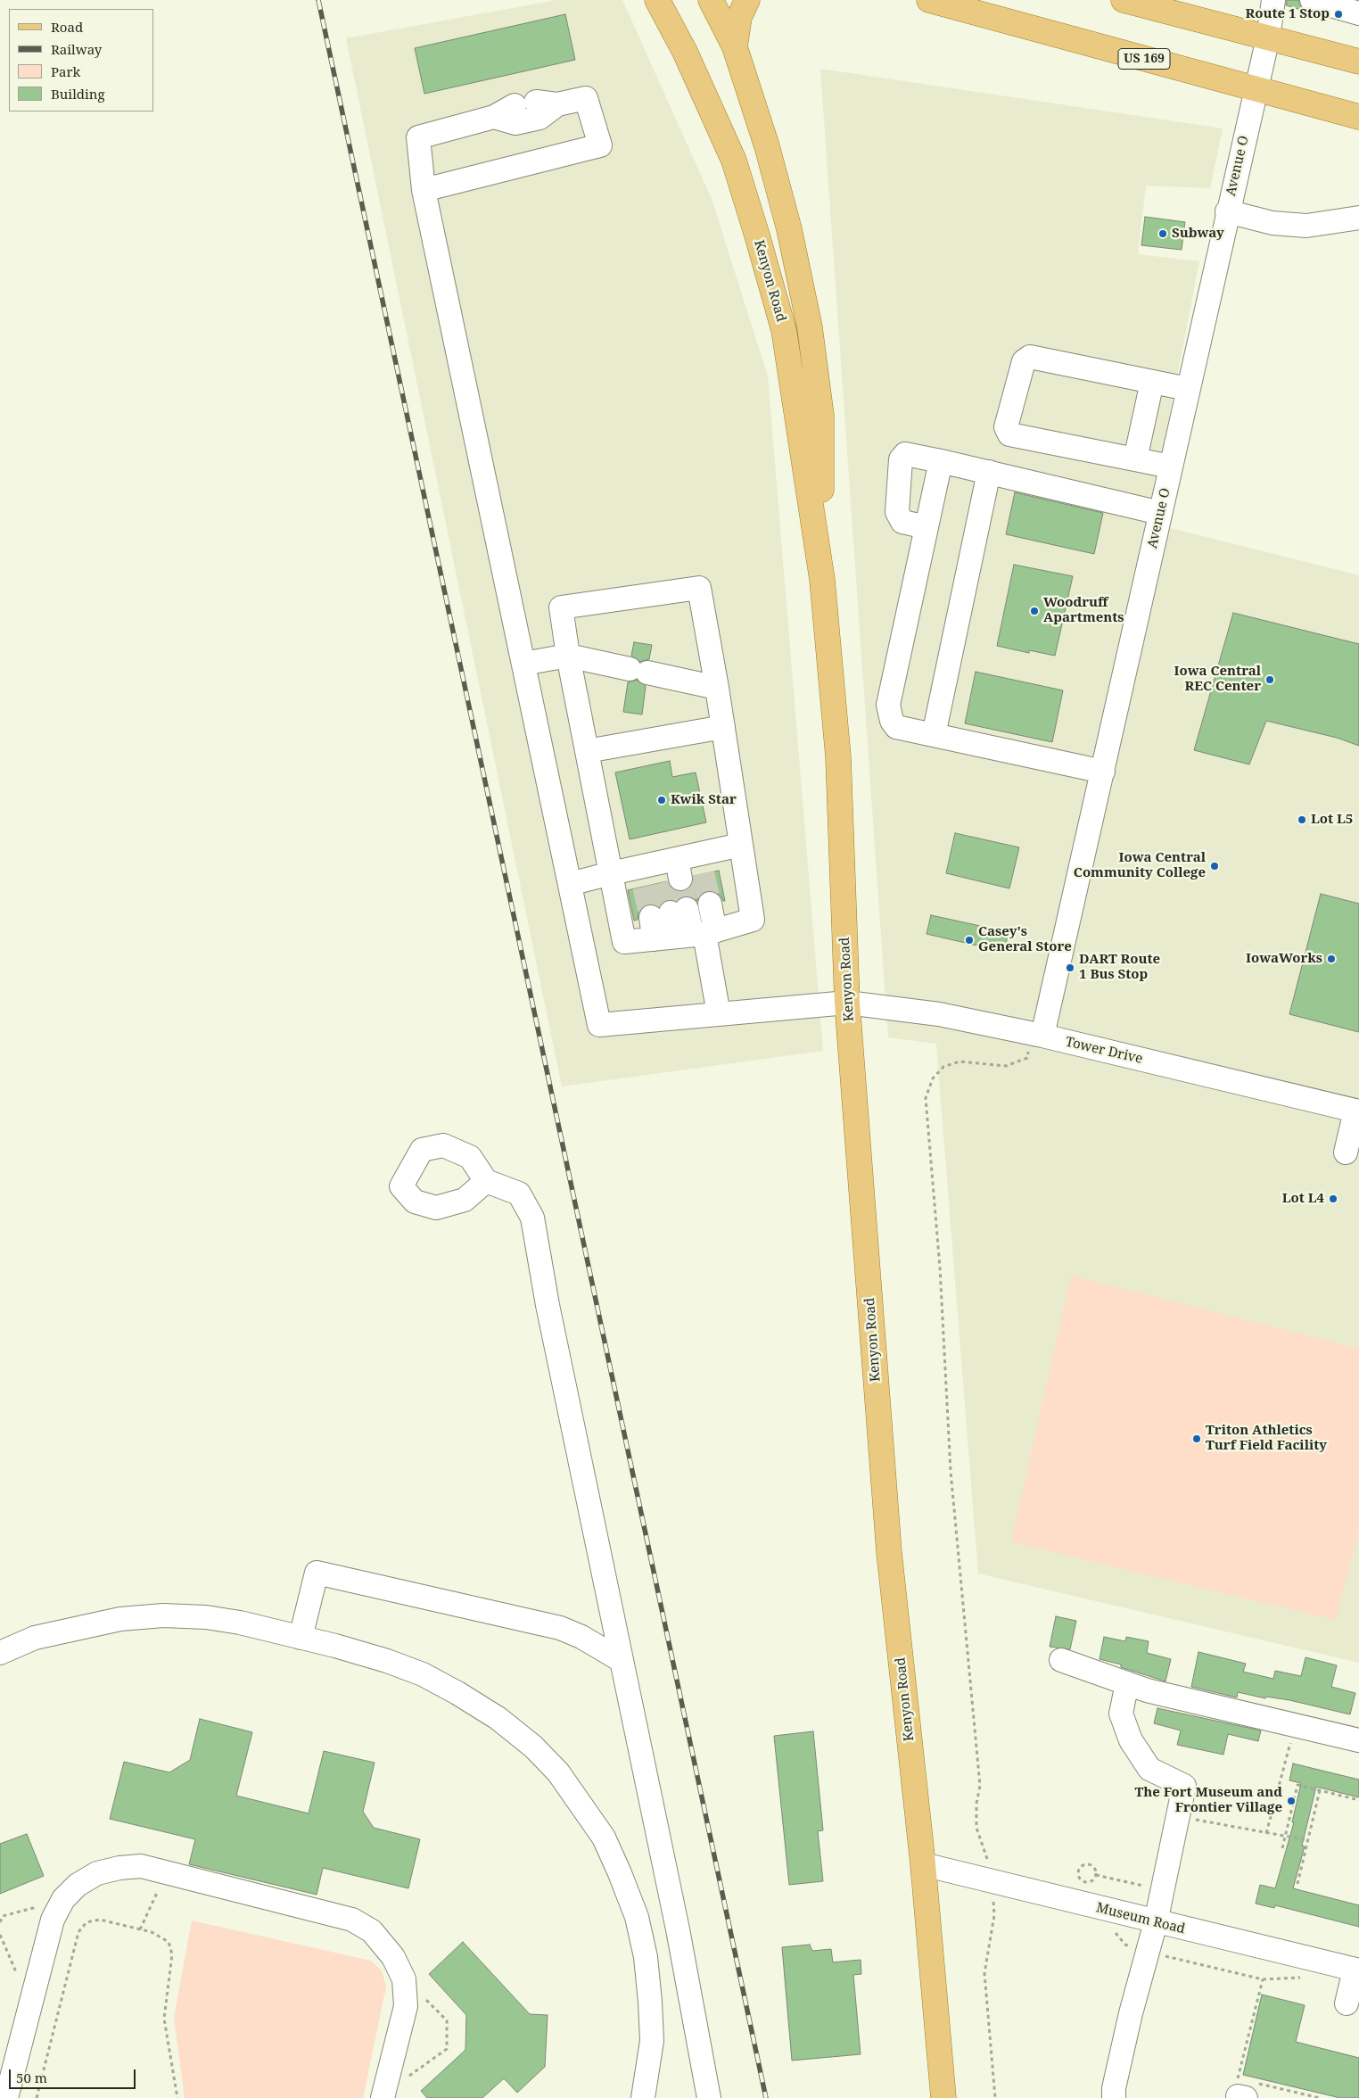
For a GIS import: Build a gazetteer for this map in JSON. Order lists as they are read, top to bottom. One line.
{"streets":{"main road":["US 169","Kenyon Road"],"street":["Avenue O","Tower Drive","Museum Road"]},"crossings":[["US 169","Avenue O"],["Avenue O","Tower Drive"],["Kenyon Road","Tower Drive"],["Kenyon Road","Museum Road"]],"places":["Route 1 Stop","Subway","Woodruff Apartments","Iowa Central REC Center","Kwik Star","Lot L5","Iowa Central Community College","Casey's General Store","IowaWorks","DART Route 1 Bus Stop","Lot L4","Triton Athletics Turf Field Facility","The Fort Museum and Frontier Village"],"legend":["Road","Railway","Park","Building"],"scale_bar":"50 m"}
